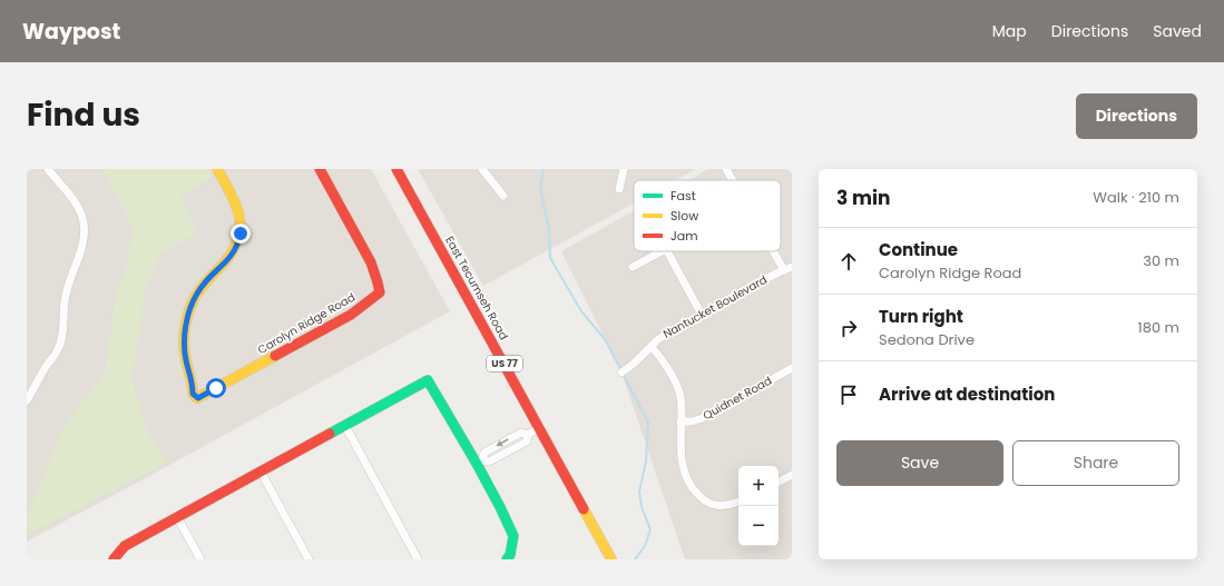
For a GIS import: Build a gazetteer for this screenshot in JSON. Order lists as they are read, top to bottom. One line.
{"streets":{"street":["East Tecumseh Road","Nantucket Boulevard","Carolyn Ridge Road","US 77","Quidnet Road"]},"legend":["Fast","Slow","Jam"],"page":{"header":"Waypost","nav":["Map","Directions","Saved"],"title":"Find us","buttons":["Directions",["Save","Share"]],"heading":["3 min","Walk · 210 m"],"list":[["Continue","Carolyn Ridge Road","30 m"],["Turn right","Sedona Drive","180 m"],"Arrive at destination"],"map_buttons":["+","−"]}}
